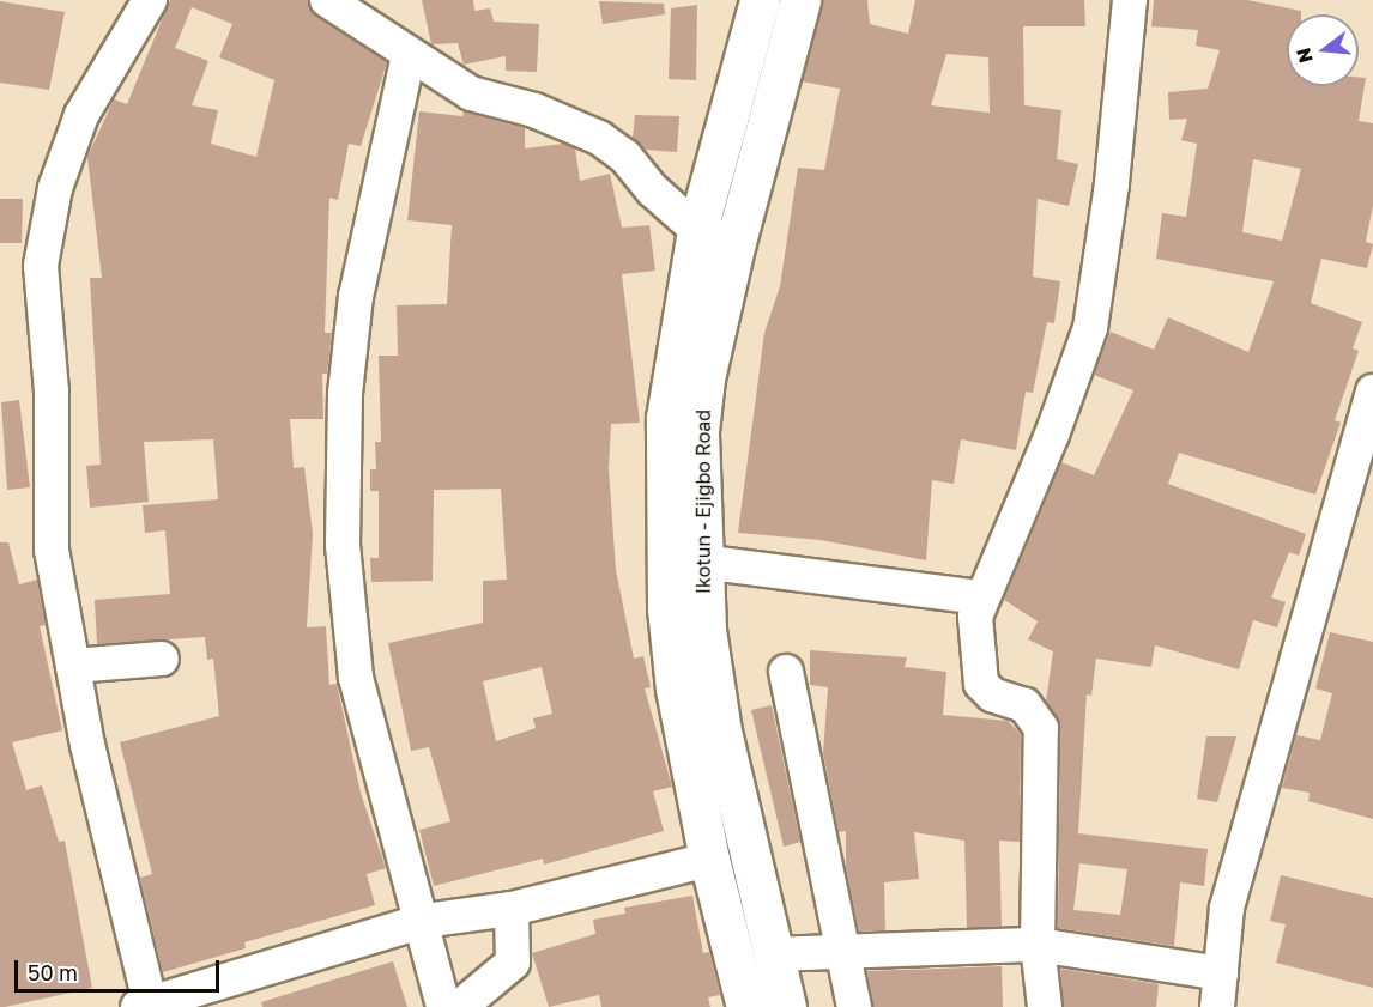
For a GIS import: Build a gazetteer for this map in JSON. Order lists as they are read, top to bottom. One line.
{"streets":{"main road":["Ikotun - Ejigbo Road"]},"scale_bar":"50 m","north":"left"}
